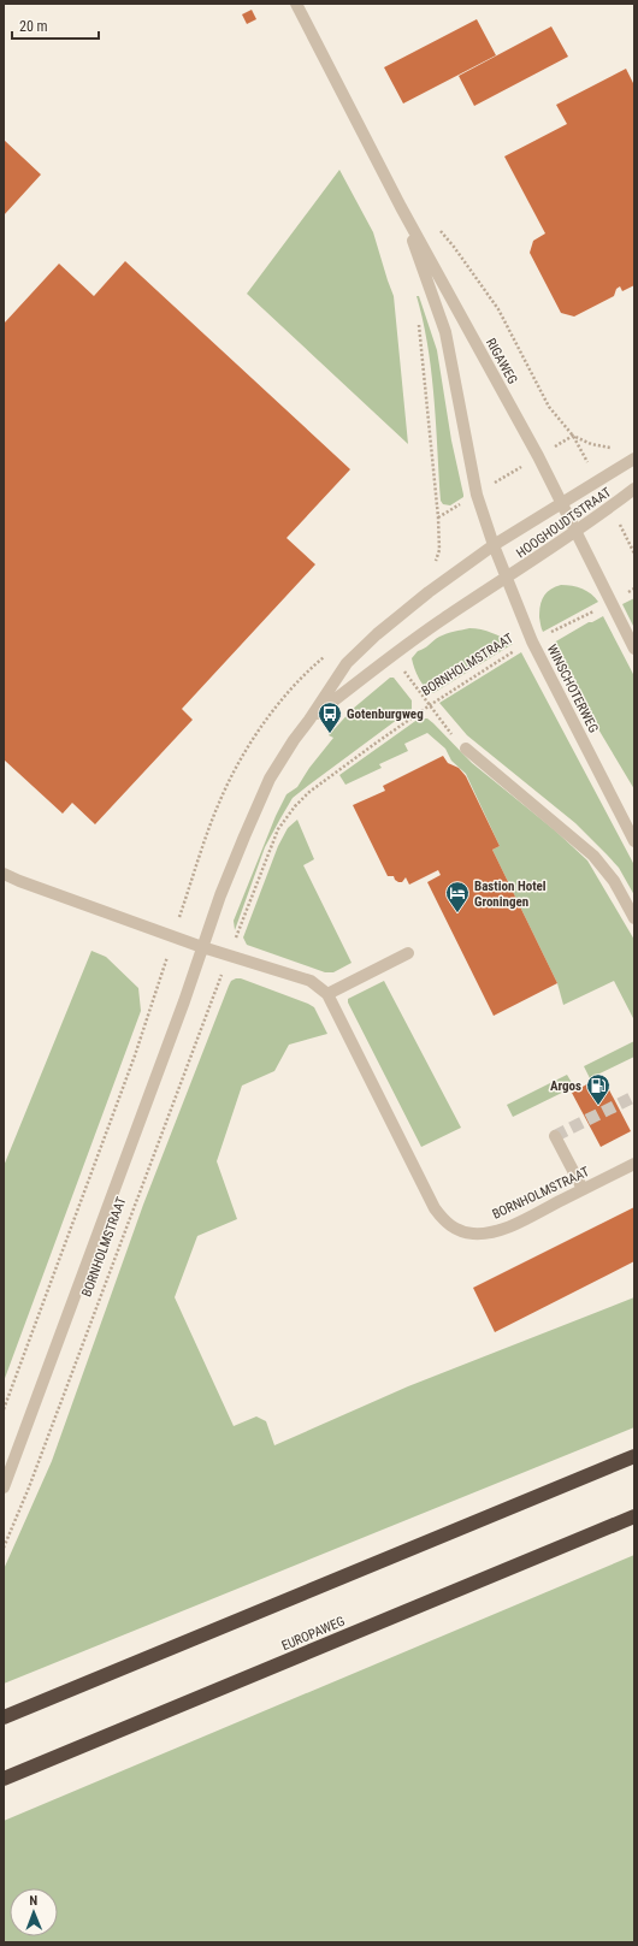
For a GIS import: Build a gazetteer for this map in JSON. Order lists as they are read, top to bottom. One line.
{"streets":{"highway":["EUROPAWEG"],"street":["RIGAWEG","HOOGHOUDTSTRAAT","BORNHOLMSTRAAT","WINSCHOTERWEG"]},"crossings":[["RIGAWEG","HOOGHOUDTSTRAAT"],["RIGAWEG","BORNHOLMSTRAAT"],["RIGAWEG","WINSCHOTERWEG"],["HOOGHOUDTSTRAAT","BORNHOLMSTRAAT"],["HOOGHOUDTSTRAAT","WINSCHOTERWEG"],["BORNHOLMSTRAAT","WINSCHOTERWEG"]],"places":{"bus stop":["Gotenburgweg"],"hotel":["Bastion Hotel Groningen"],"fuel station":["Argos"]},"scale_bar":"20 m","north":"top"}
